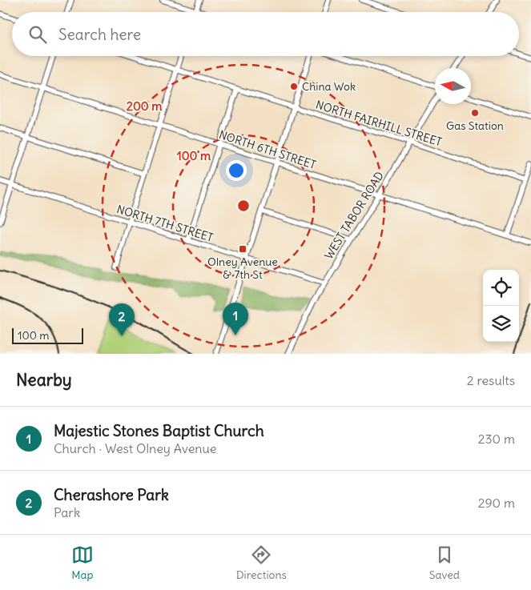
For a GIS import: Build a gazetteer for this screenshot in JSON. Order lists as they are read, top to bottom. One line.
{"streets":{"street":["NORTH FAIRHILL STREET","NORTH 6TH STREET","WEST TABOR ROAD","NORTH 7TH STREET"]},"crossings":[["NORTH FAIRHILL STREET","WEST TABOR ROAD"],["NORTH 6TH STREET","WEST TABOR ROAD"],["WEST TABOR ROAD","NORTH 7TH STREET"]],"places":{"other":["China Wok","Gas Station"],"transit":["Olney Avenue & 7th St"]},"scale_bar":"100 m","north":"left","page":{"search":"Search here","pins":["1","2"],"scale":"100 m","heading":["Nearby","2 results"],"list":[{"mark":"1","name":"Majestic Stones Baptist Church","note":"Church · West Olney Avenue","value":"230 m"},{"mark":"2","name":"Cherashore Park","note":"Park","value":"290 m"}],"nav":["Map","Directions","Saved"]},"rings":["200 m","100 m"]}
